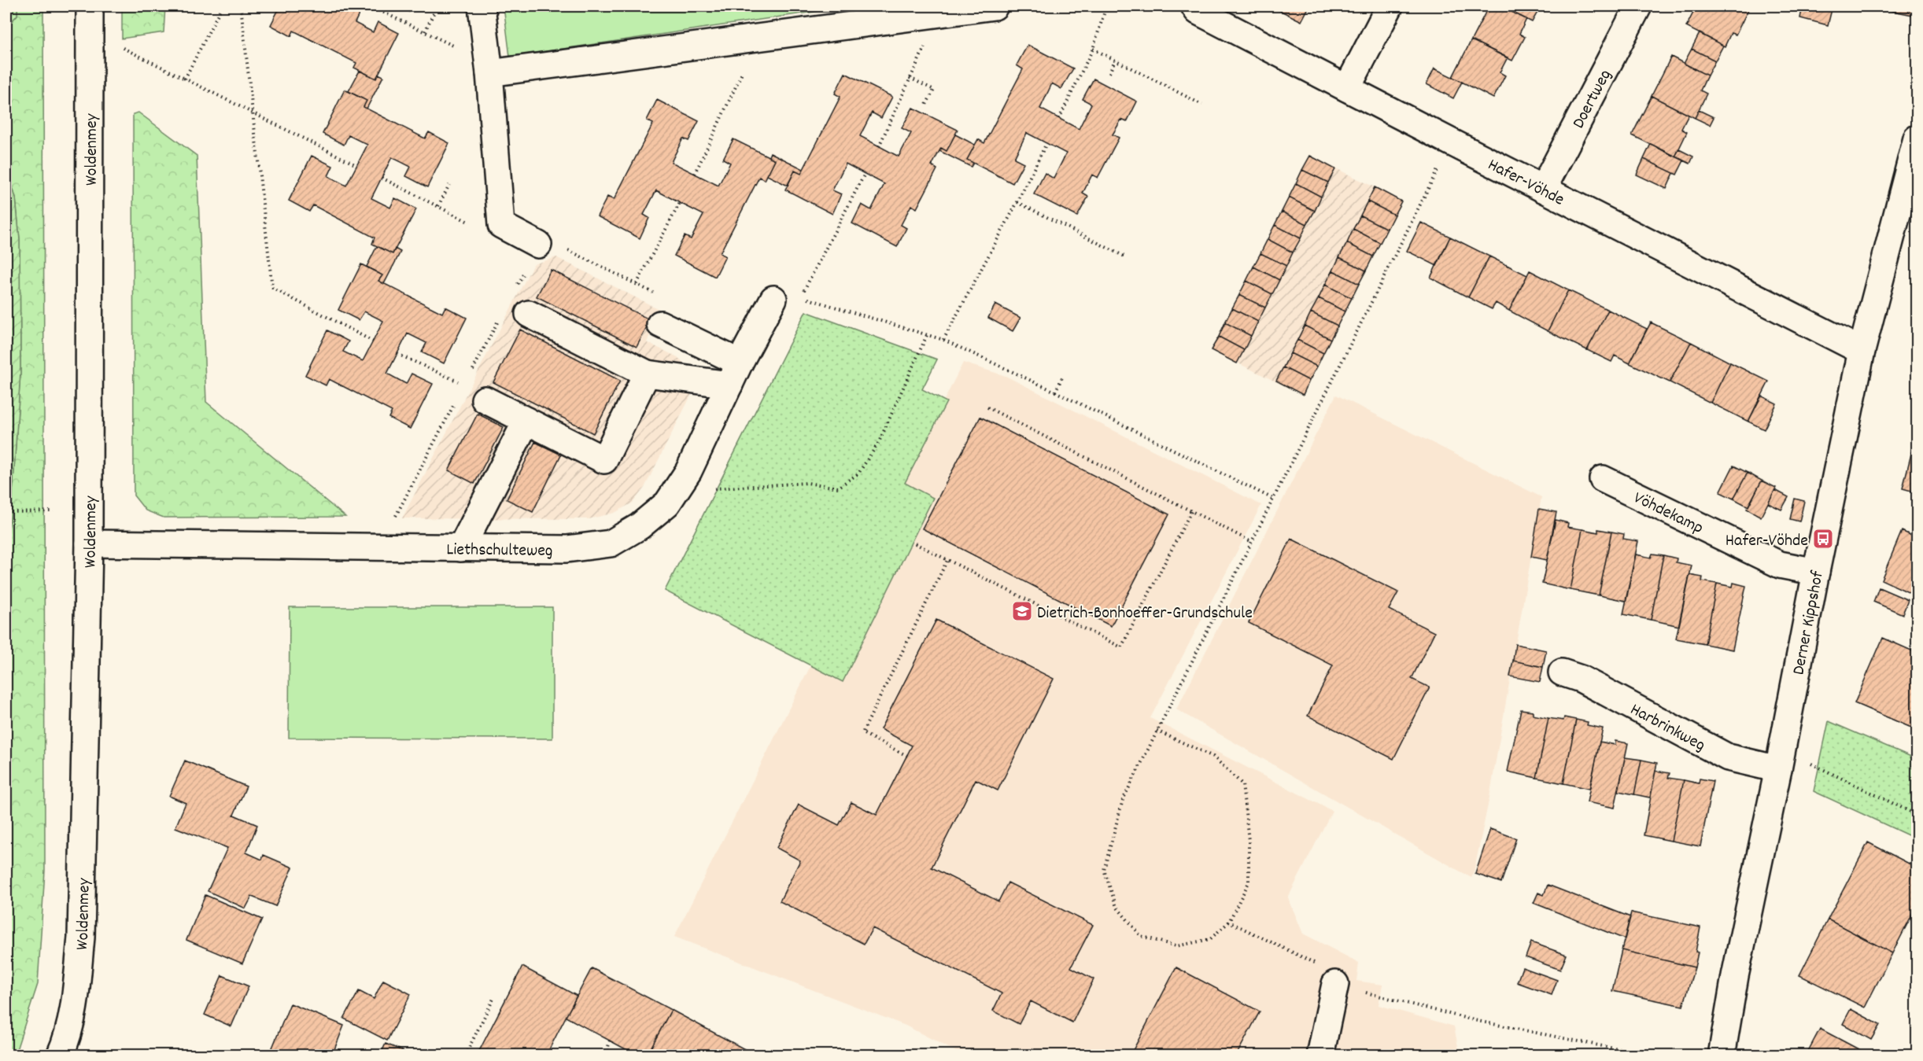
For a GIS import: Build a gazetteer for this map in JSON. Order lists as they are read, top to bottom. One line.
{"streets":{"street":["Doertweg","Woldenmey","Hafer-Vöhde","Vöhdekamp","Liethschulteweg","Derner Kippshof","Harbrinkweg"]},"crossings":[["Doertweg","Hafer-Vöhde"],["Woldenmey","Liethschulteweg"],["Hafer-Vöhde","Derner Kippshof"],["Vöhdekamp","Derner Kippshof"],["Derner Kippshof","Harbrinkweg"]],"places":{"bus stop":["Hafer-Vöhde"],"school or university":["Dietrich-Bonhoeffer-Grundschule"]}}
